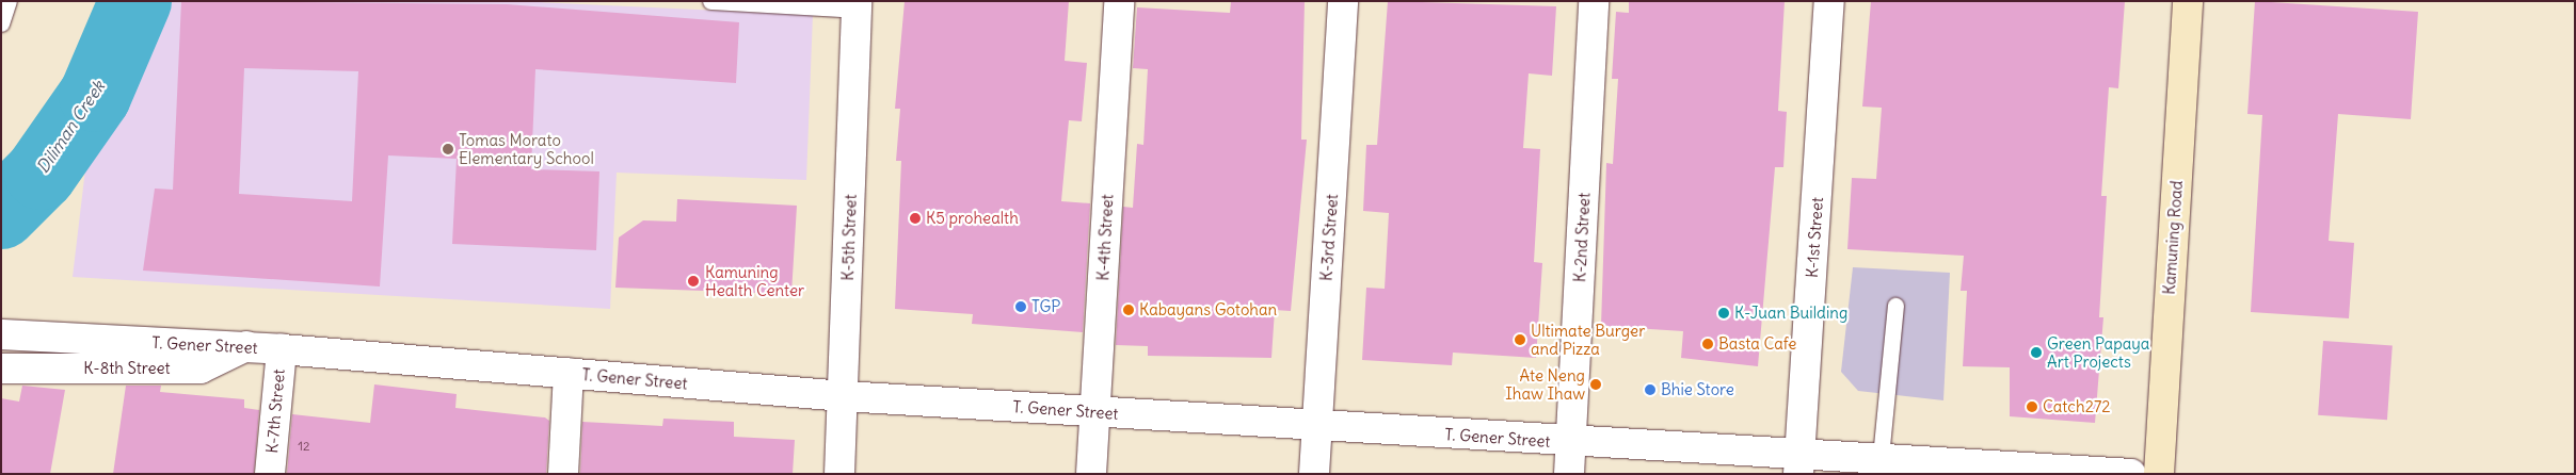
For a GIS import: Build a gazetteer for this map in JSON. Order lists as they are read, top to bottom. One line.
{"streets":{"main road":["Kamuning Road"],"street":["K-5th Street","K-4th Street","K-3rd Street","K-2nd Street","K-1st Street","T. Gener Street","K-8th Street","K-7th Street"]},"crossings":[["K-5th Street","T. Gener Street"],["K-4th Street","T. Gener Street"],["K-3rd Street","T. Gener Street"],["K-2nd Street","T. Gener Street"],["K-1st Street","T. Gener Street"],["T. Gener Street","K-8th Street"],["T. Gener Street","K-7th Street"]],"water":["Diliman Creek"],"places":["Tomas Morato Elementary School","K5 prohealth","Kamuning Health Center","TGP","Kabayans Gotohan","K-Juan Building","Ultimate Burger and Pizza","Basta Cafe","Green Papaya Art Projects","Ate Neng Ihaw Ihaw","Bhie Store","Catch272"],"house_numbers":["12"]}
